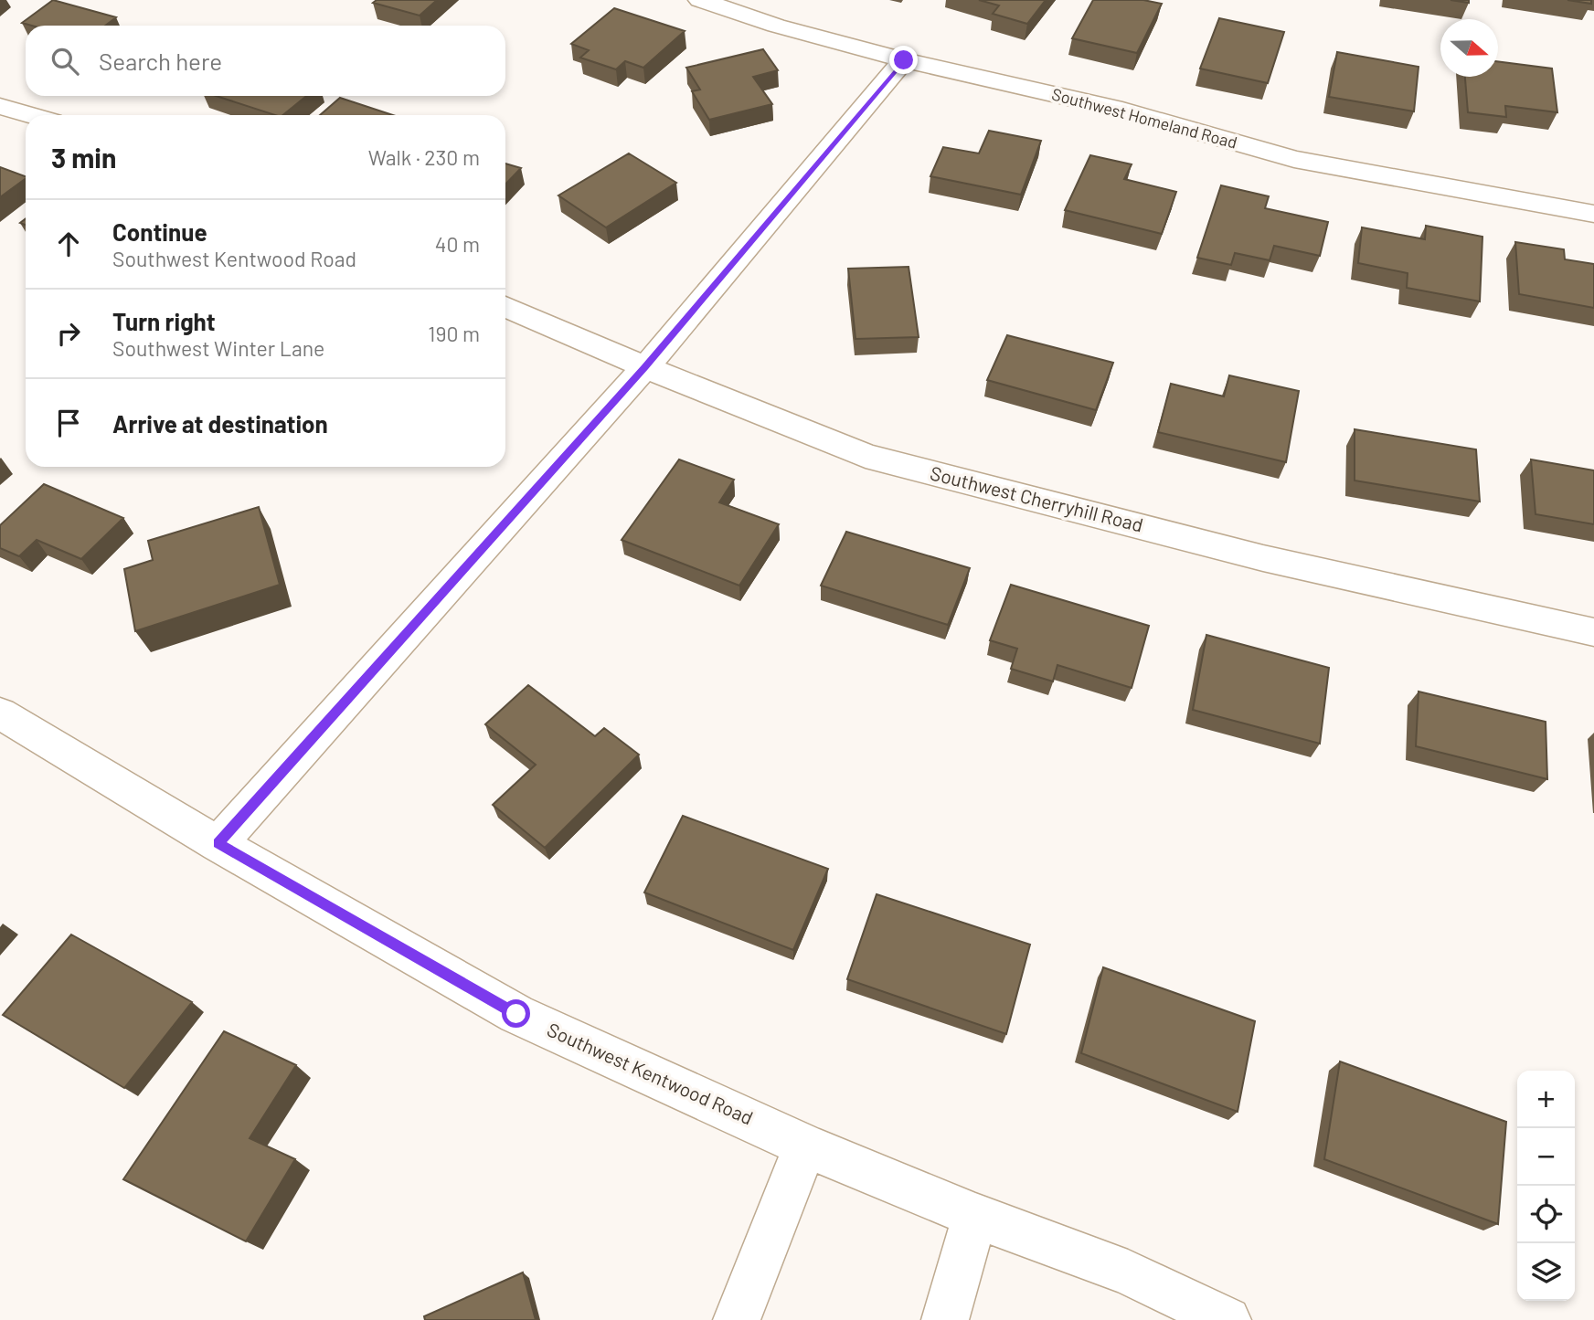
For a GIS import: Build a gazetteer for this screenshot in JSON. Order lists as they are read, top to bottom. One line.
{"streets":{"street":["Southwest Homeland Road","Southwest Cherryhill Road","Southwest Kentwood Road"]},"north":"right","page":{"search":"Search here","heading":["3 min","Walk · 230 m"],"list":[["Continue","Southwest Kentwood Road","40 m"],["Turn right","Southwest Winter Lane","190 m"],"Arrive at destination"],"map_buttons":["+","−"]}}
